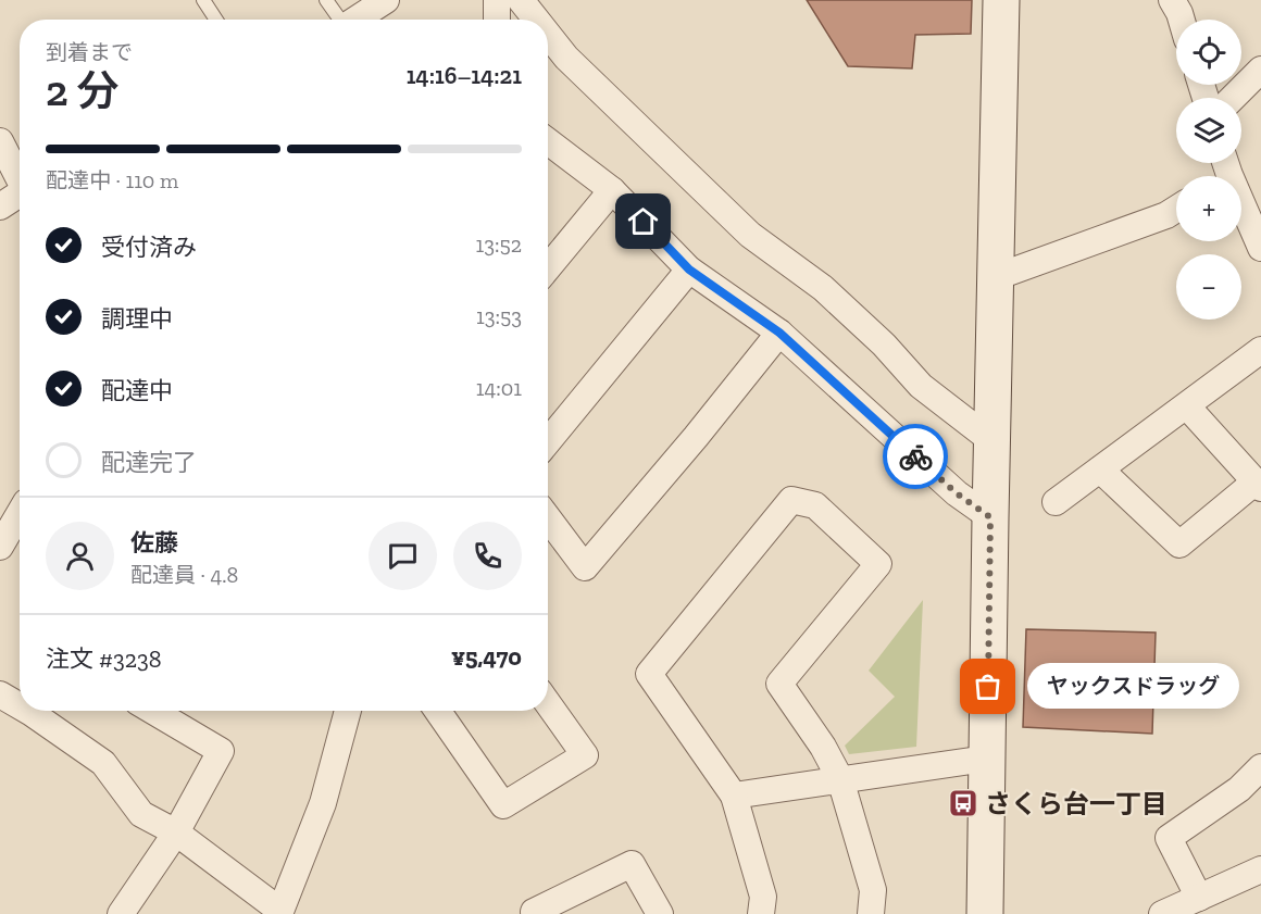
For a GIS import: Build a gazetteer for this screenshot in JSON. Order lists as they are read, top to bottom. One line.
{"places":{"other":["ヤックスドラッグ"],"bus stop":["さくら台一丁目"]},"page":{"map_buttons":["+","−"],"heading":["2 分","到着まで","14:16–14:21"],"panel":["佐藤","配達員 · 4.8","注文 #3238","¥5,470"],"bar":"配達中 · 110 m","list":[["受付済み","13:52"],["調理中","13:53"],["配達中","14:01"],"配達完了"],"bubble":"ヤックスドラッグ"}}
